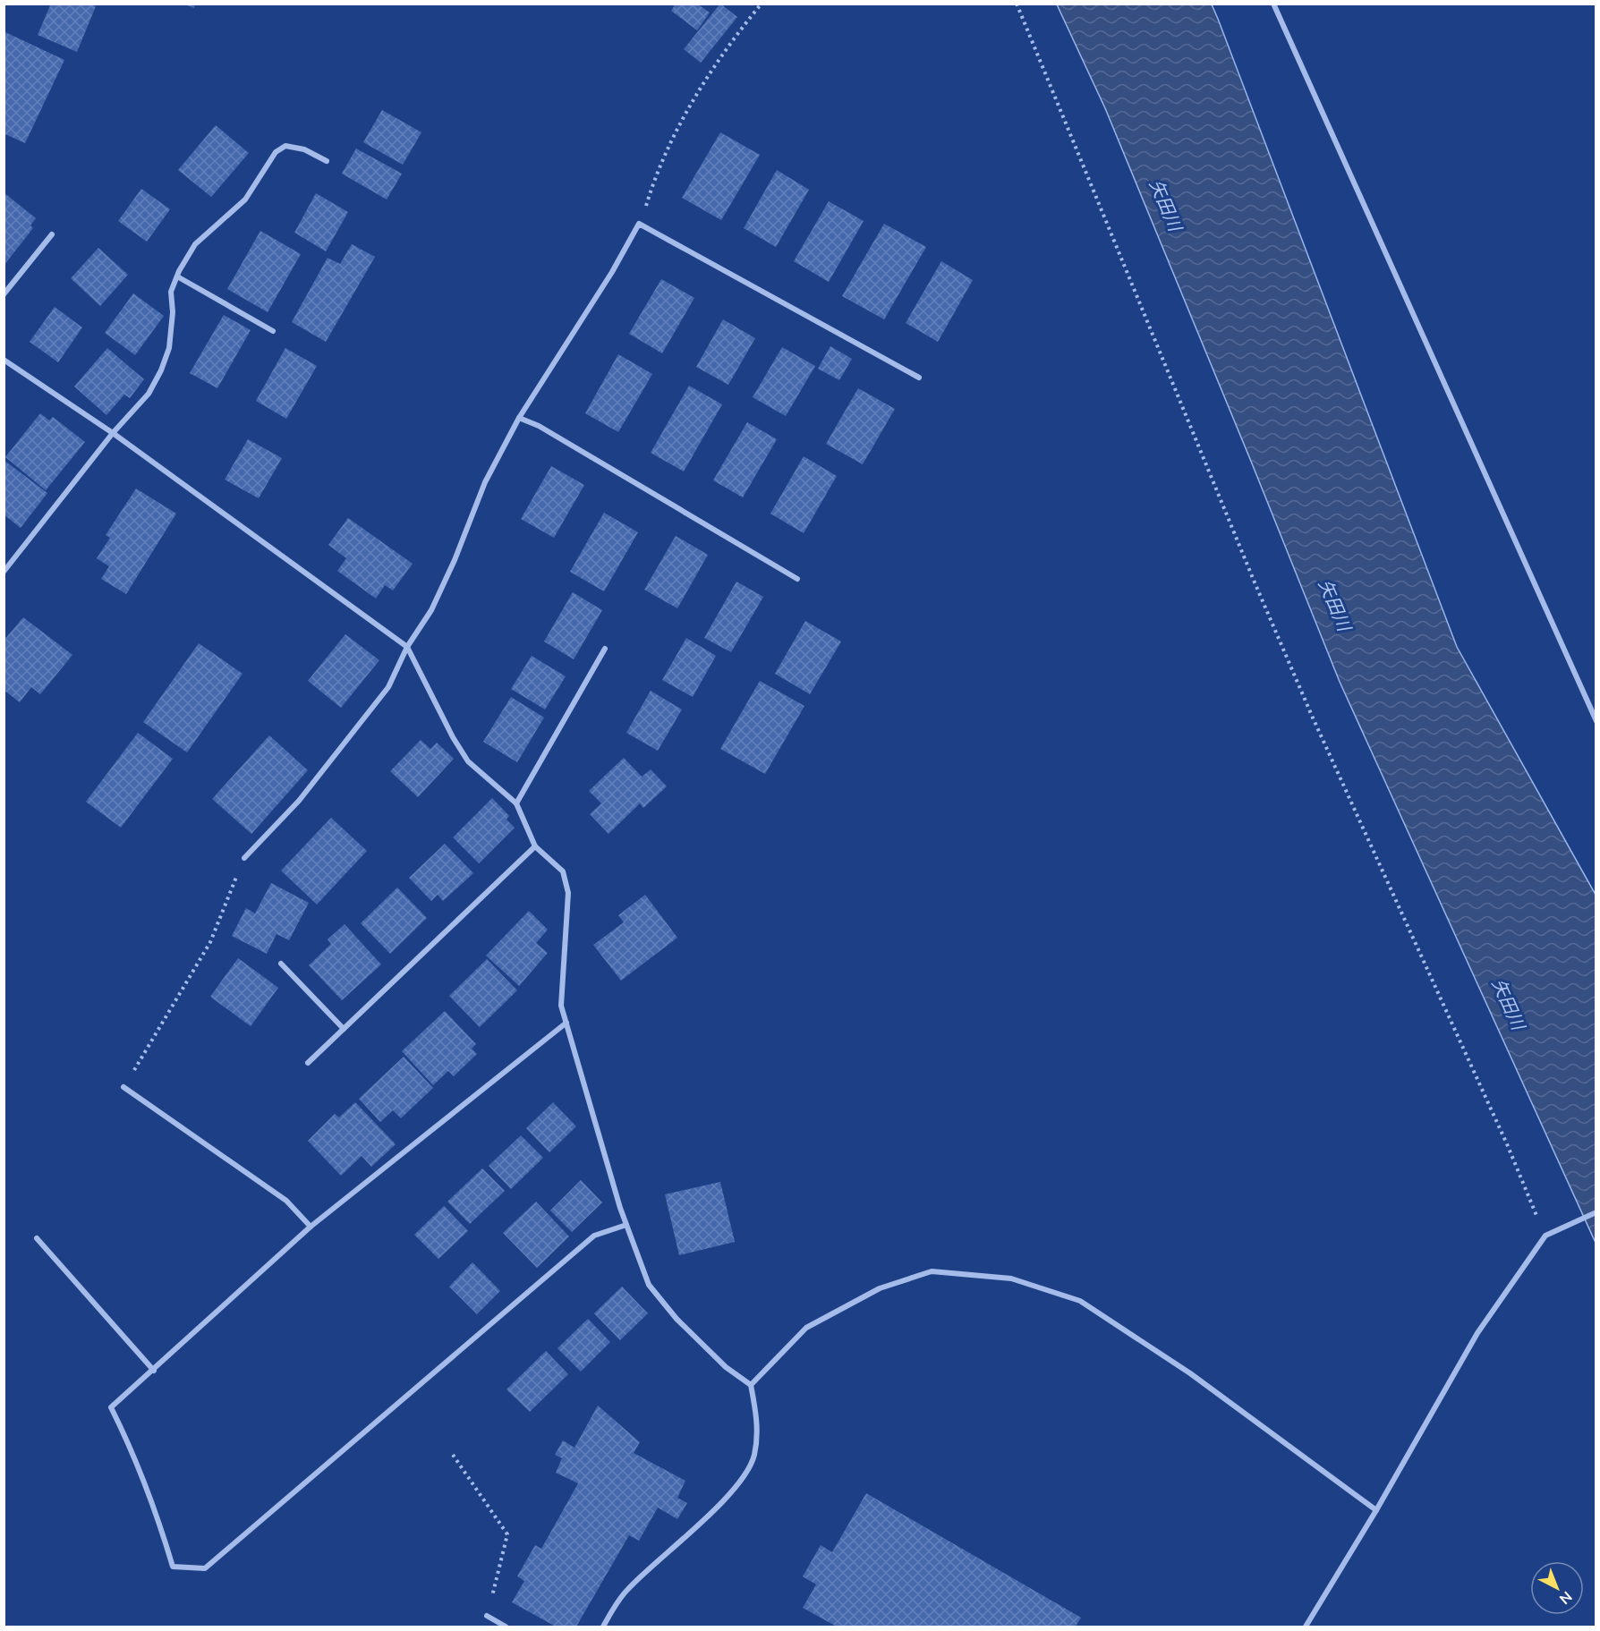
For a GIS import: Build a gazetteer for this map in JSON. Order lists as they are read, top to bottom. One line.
{"water":["矢田川"],"north":"bottom right"}
